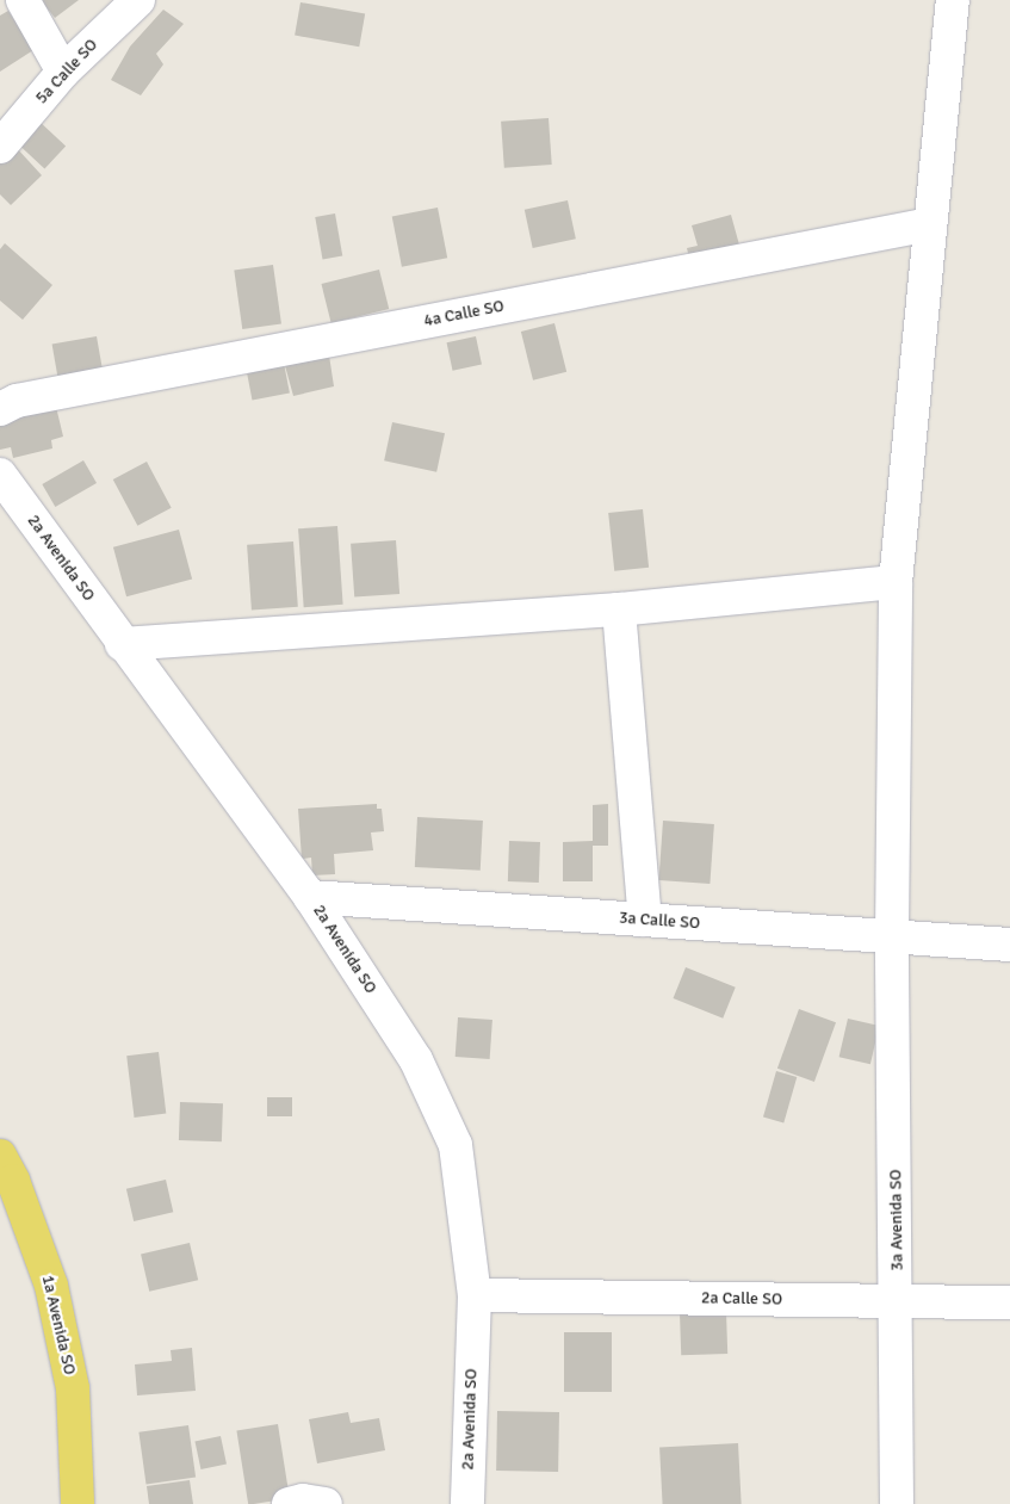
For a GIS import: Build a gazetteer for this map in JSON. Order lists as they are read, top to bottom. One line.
{"streets":{"main road":["1a Avenida SO"],"street":["5a Calle SO","4a Calle SO","2a Avenida SO","3a Calle SO","3a Avenida SO","2a Calle SO"]},"crossings":[["4a Calle SO","3a Avenida SO"],["2a Avenida SO","3a Calle SO"],["2a Avenida SO","2a Calle SO"],["3a Calle SO","3a Avenida SO"],["3a Avenida SO","2a Calle SO"]]}
